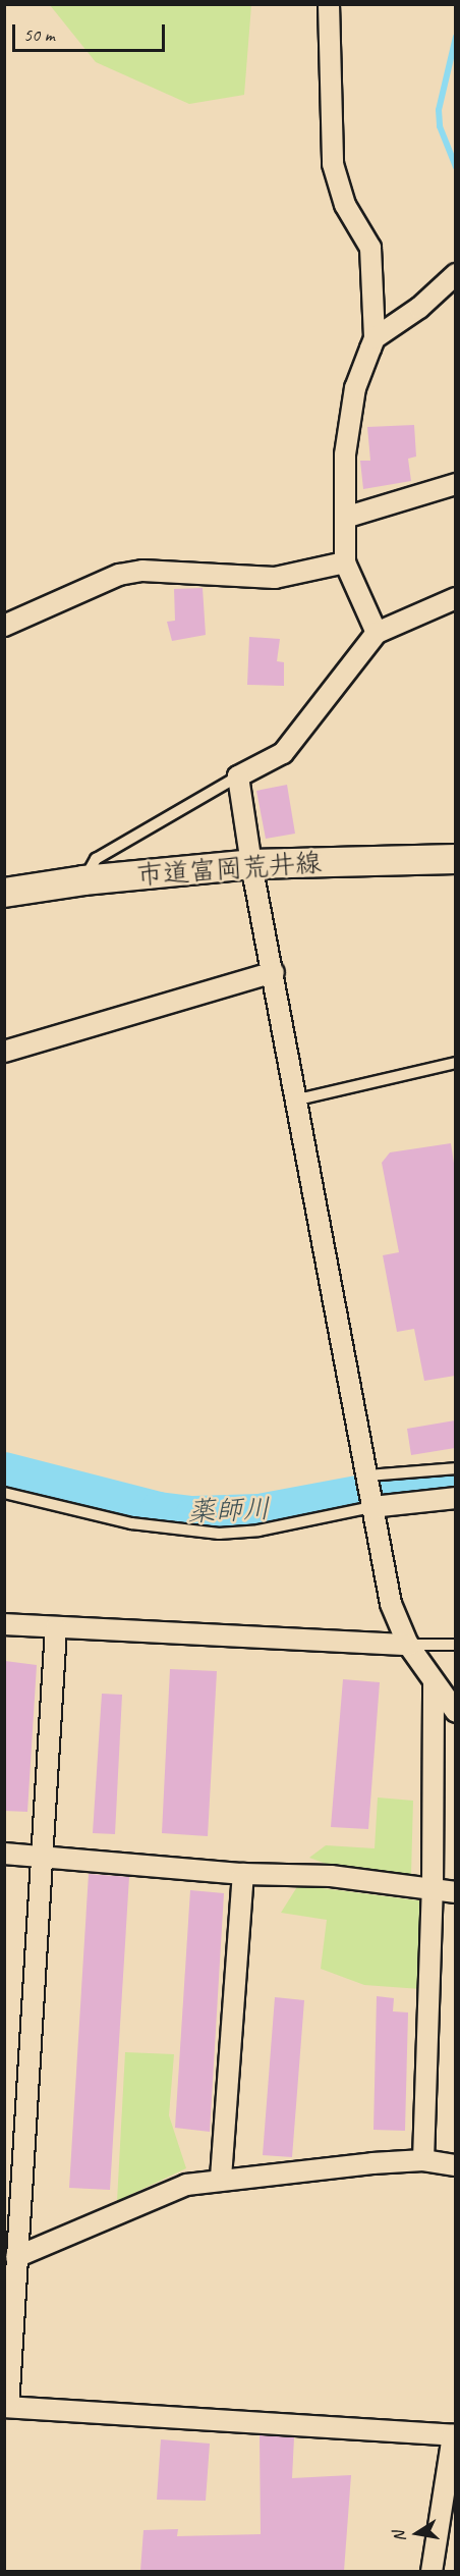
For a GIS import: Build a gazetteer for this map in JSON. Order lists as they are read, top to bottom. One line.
{"streets":{"street":["市道富岡荒井線"]},"water":["薬師川"],"scale_bar":"50 m","north":"left"}
